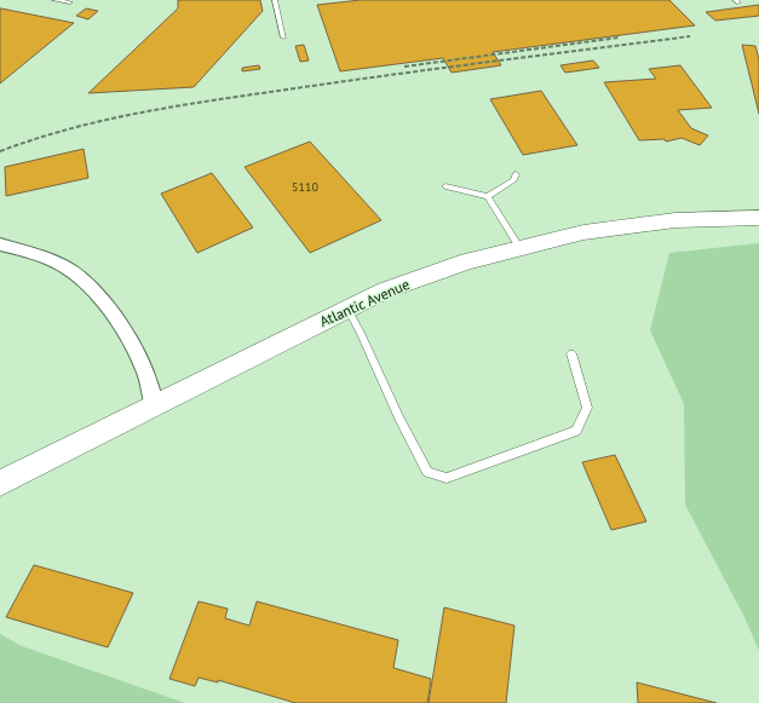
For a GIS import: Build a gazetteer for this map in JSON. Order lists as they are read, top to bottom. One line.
{"streets":{"main road":["Atlantic Avenue"]},"house_numbers":["5110"]}
